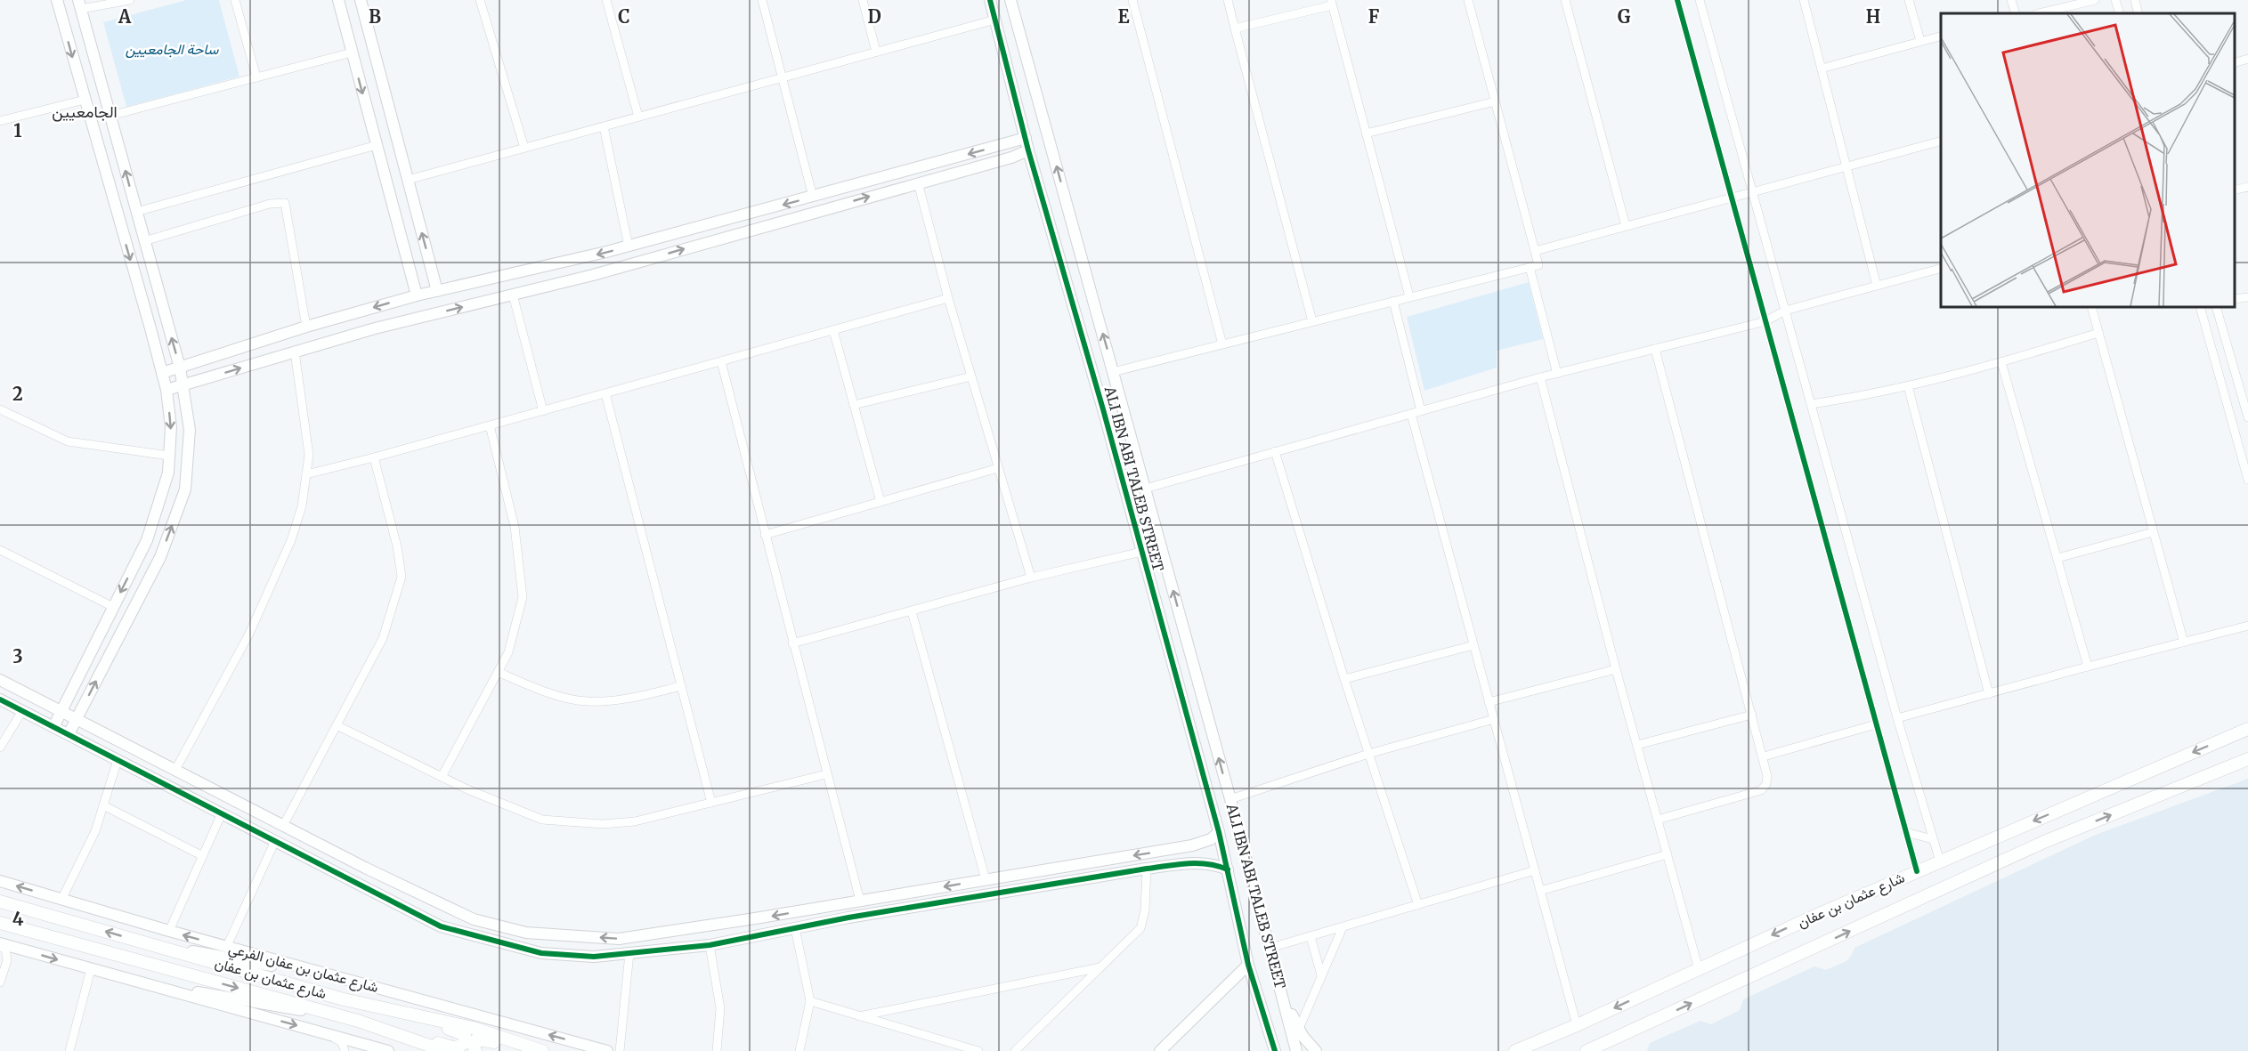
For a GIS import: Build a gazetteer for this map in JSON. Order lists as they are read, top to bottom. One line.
{"streets":{"main road":["شارع عثمان بن عفان"],"street":["ALI IBN ABI TALEB STREET","شارع عثمان بن عفان الفرعي"]},"districts":["الجامعيين"],"parks":["ساحة الجامعيين"],"grid":{"columns":["A","B","C","D","E","F","G","H"],"rows":["1","2","3","4"]}}
